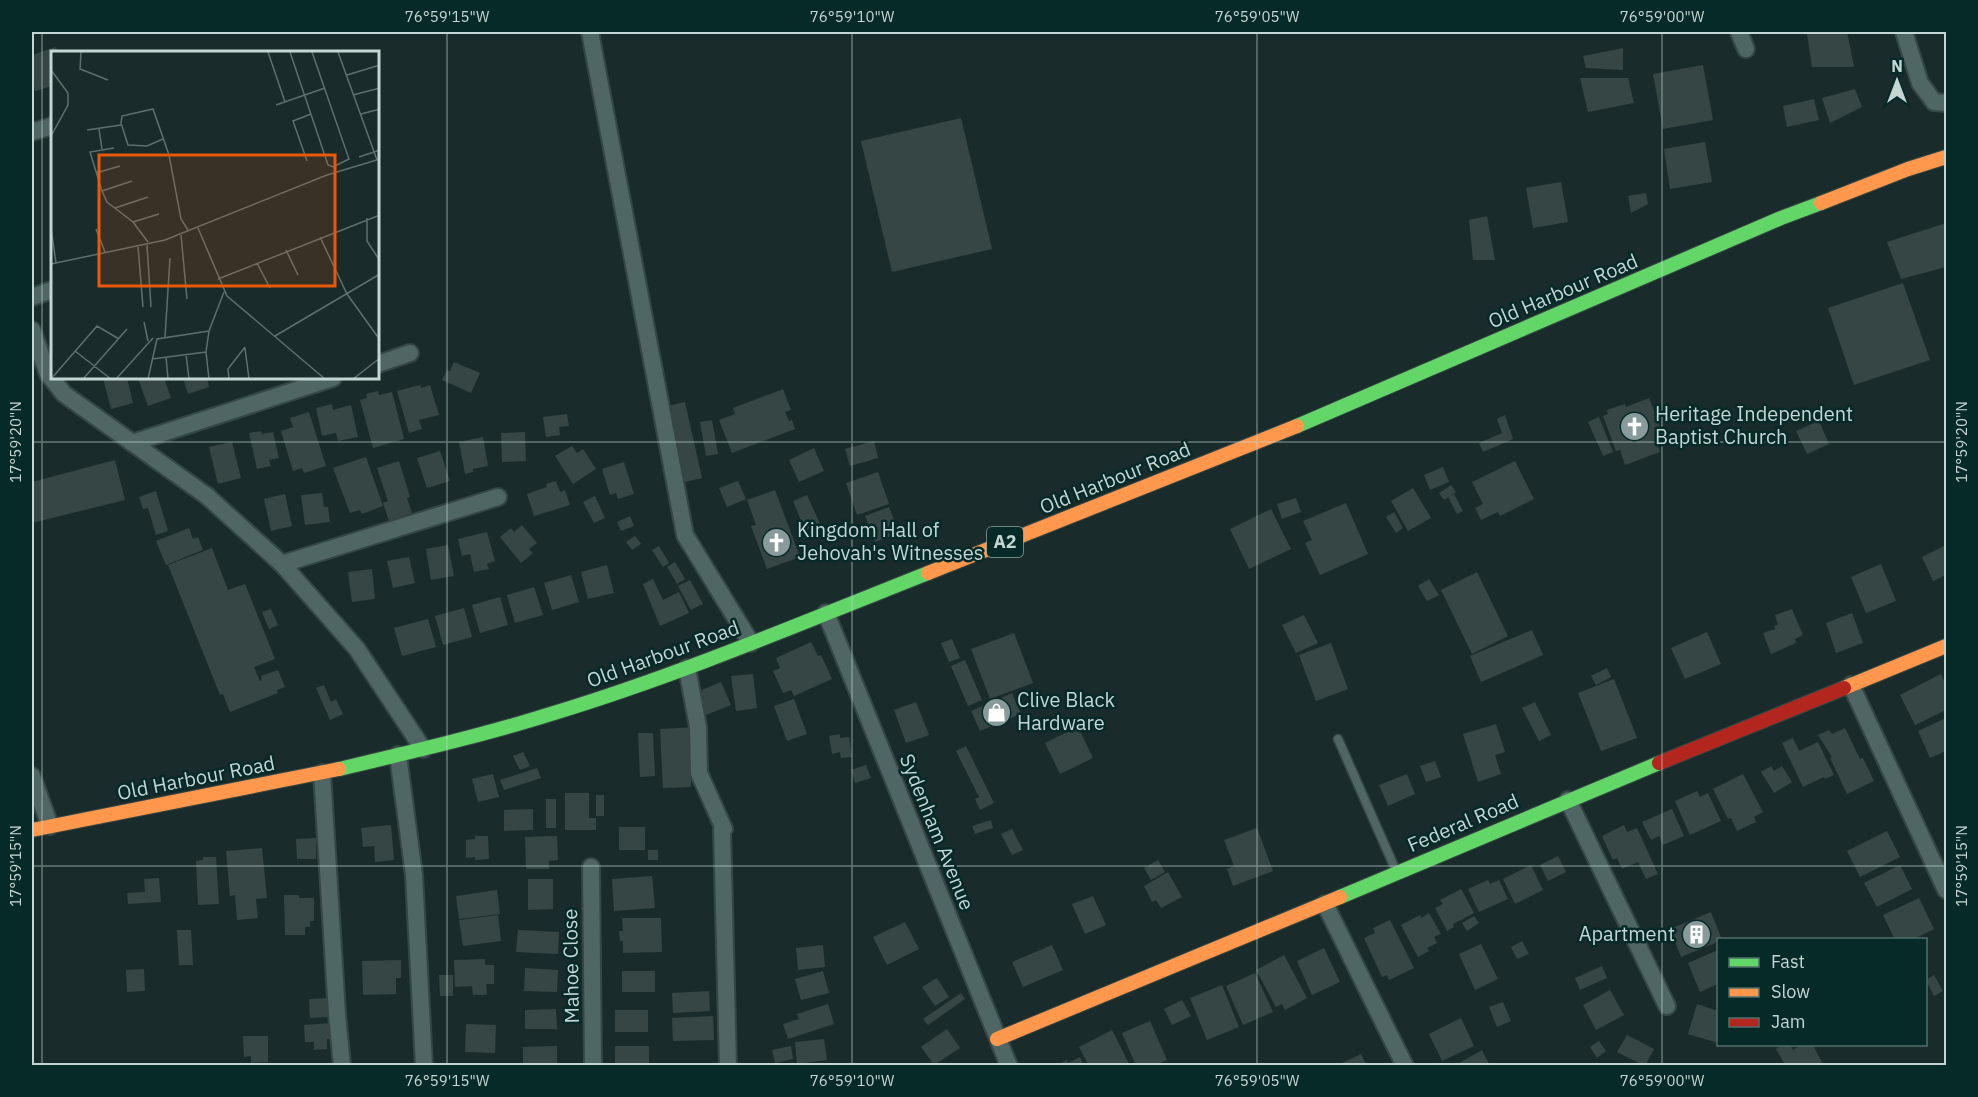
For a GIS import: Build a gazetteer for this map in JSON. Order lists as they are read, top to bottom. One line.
{"streets":{"main road":["Old Harbour Road","A2","Federal Road"],"street":["Sydenham Avenue","Mahoe Close"]},"crossings":[["Old Harbour Road","Sydenham Avenue"],["Federal Road","Sydenham Avenue"]],"places":{"church":["Heritage Independent Baptist Church","Kingdom Hall of Jehovah's Witnesses"],"shop":["Clive Black Hardware"],"building":["Apartment"]},"legend":["Fast","Slow","Jam"],"north":"top","coordinates":["76°59'15\"W","76°59'10\"W","76°59'05\"W","76°59'00\"W","17°59'20\"N","17°59'15\"N"]}
